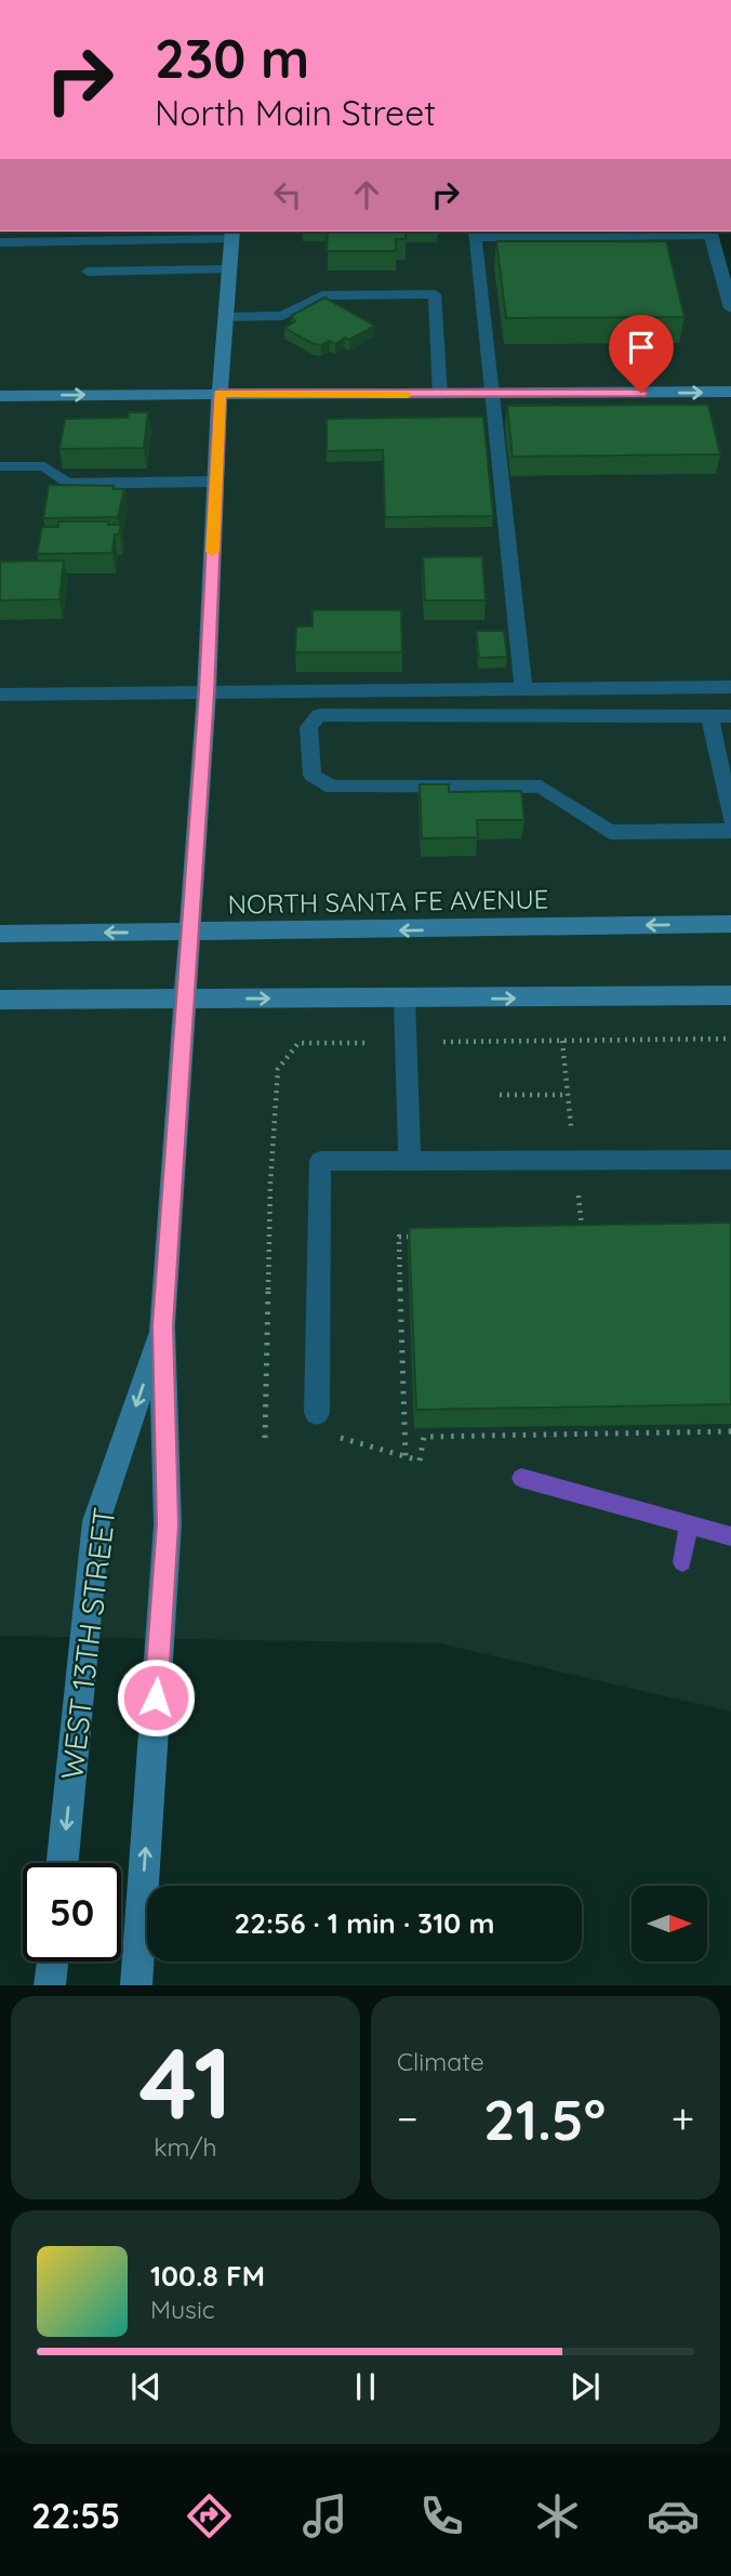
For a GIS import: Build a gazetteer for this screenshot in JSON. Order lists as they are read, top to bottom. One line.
{"streets":{"main road":["NORTH SANTA FE AVENUE","WEST 13TH STREET"]},"crossings":[["NORTH SANTA FE AVENUE","WEST 13TH STREET"]],"north":"right","page":{"turn":["230 m","North Main Street"],"limit":"50","trip":"22:56 · 1 min · 310 m","tile":[["41","km/h"],"Climate"],"heat":["−","21.5°","+"],"song":["100.8 FM","Music"],"tabs":"22:55"}}
